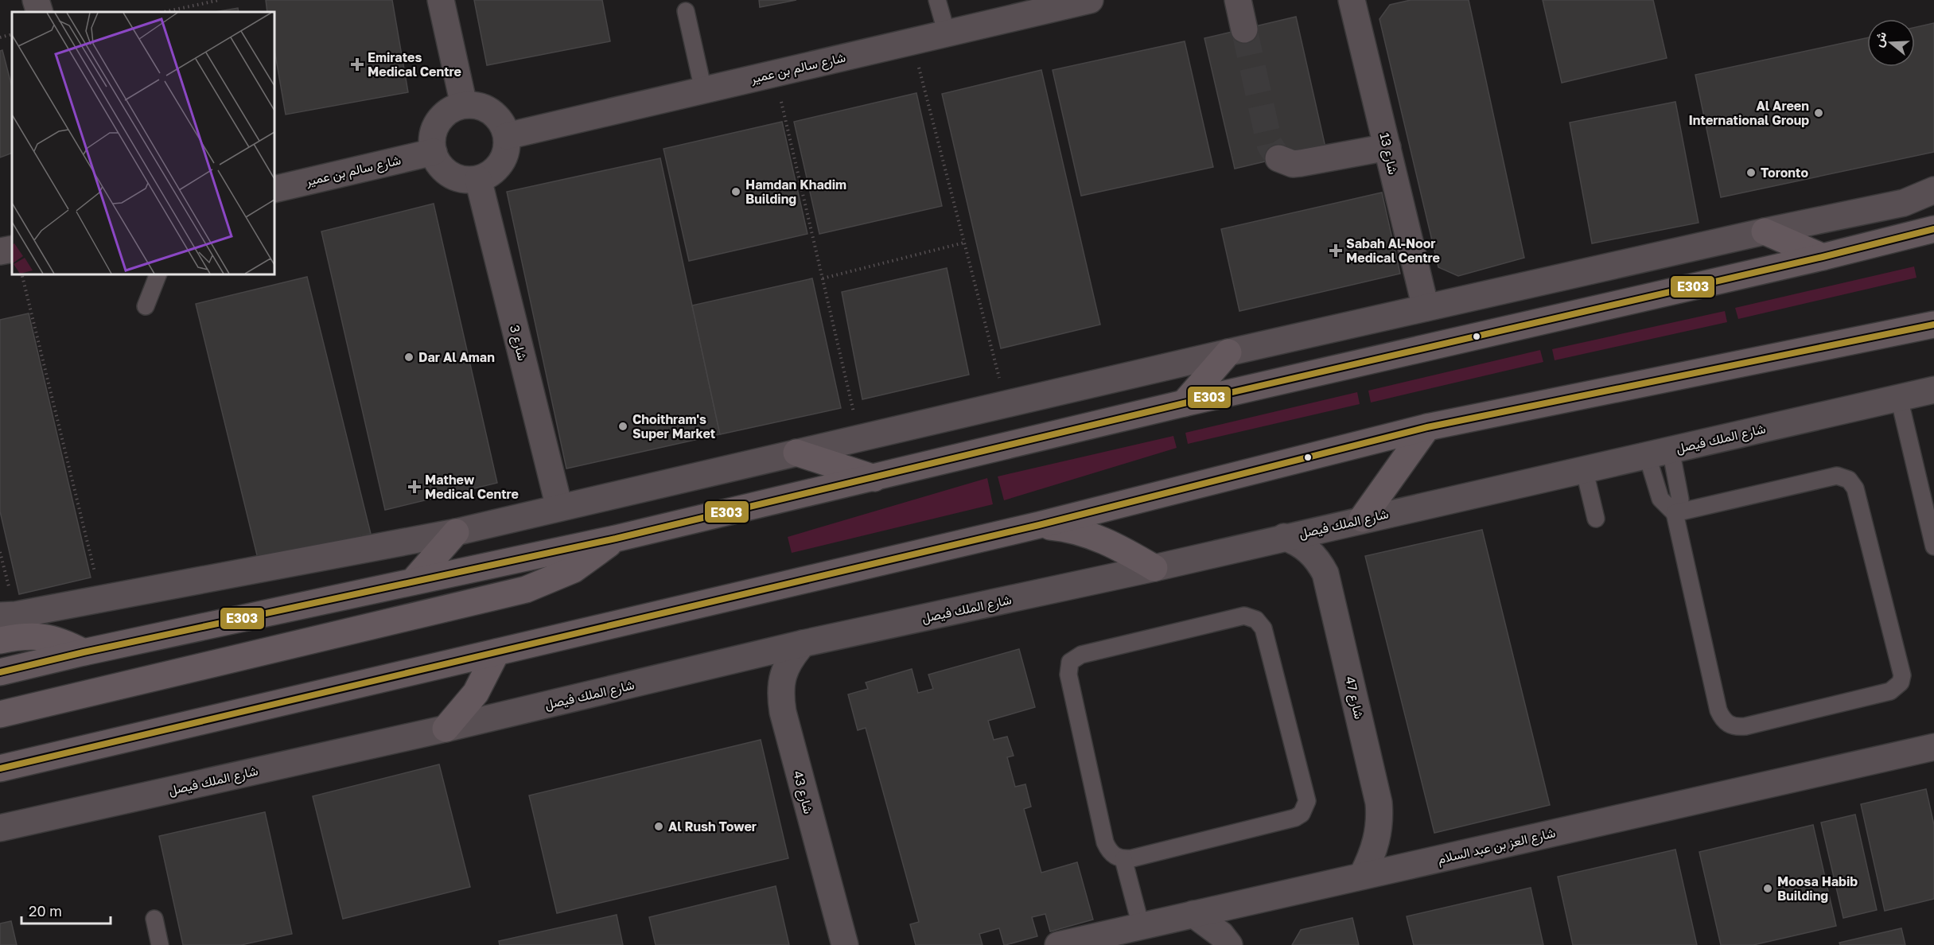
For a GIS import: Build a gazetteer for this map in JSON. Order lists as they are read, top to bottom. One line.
{"streets":{"street":["شارع سالم بن عمير","شارع 13","شارع 3","شارع الملك فيصل","شارع 47","شارع 43","شارع العز بن عبد السلام"]},"crossings":[["شارع سالم بن عمير","شارع 3"],["شارع الملك فيصل","شارع 47"],["شارع الملك فيصل","شارع 43"],["شارع 47","شارع العز بن عبد السلام"]],"places":{"health":["Emirates Medical Centre","Sabah Al-Noor Medical Centre","Mathew Medical Centre"],"other":["Al Areen International Group","Toronto","Hamdan Khadim Building","Dar Al Aman","Choithram's Super Market","Al Rush Tower","Moosa Habib Building"]},"lines":["transit line E303"],"scale_bar":"20 m","north":"left"}
